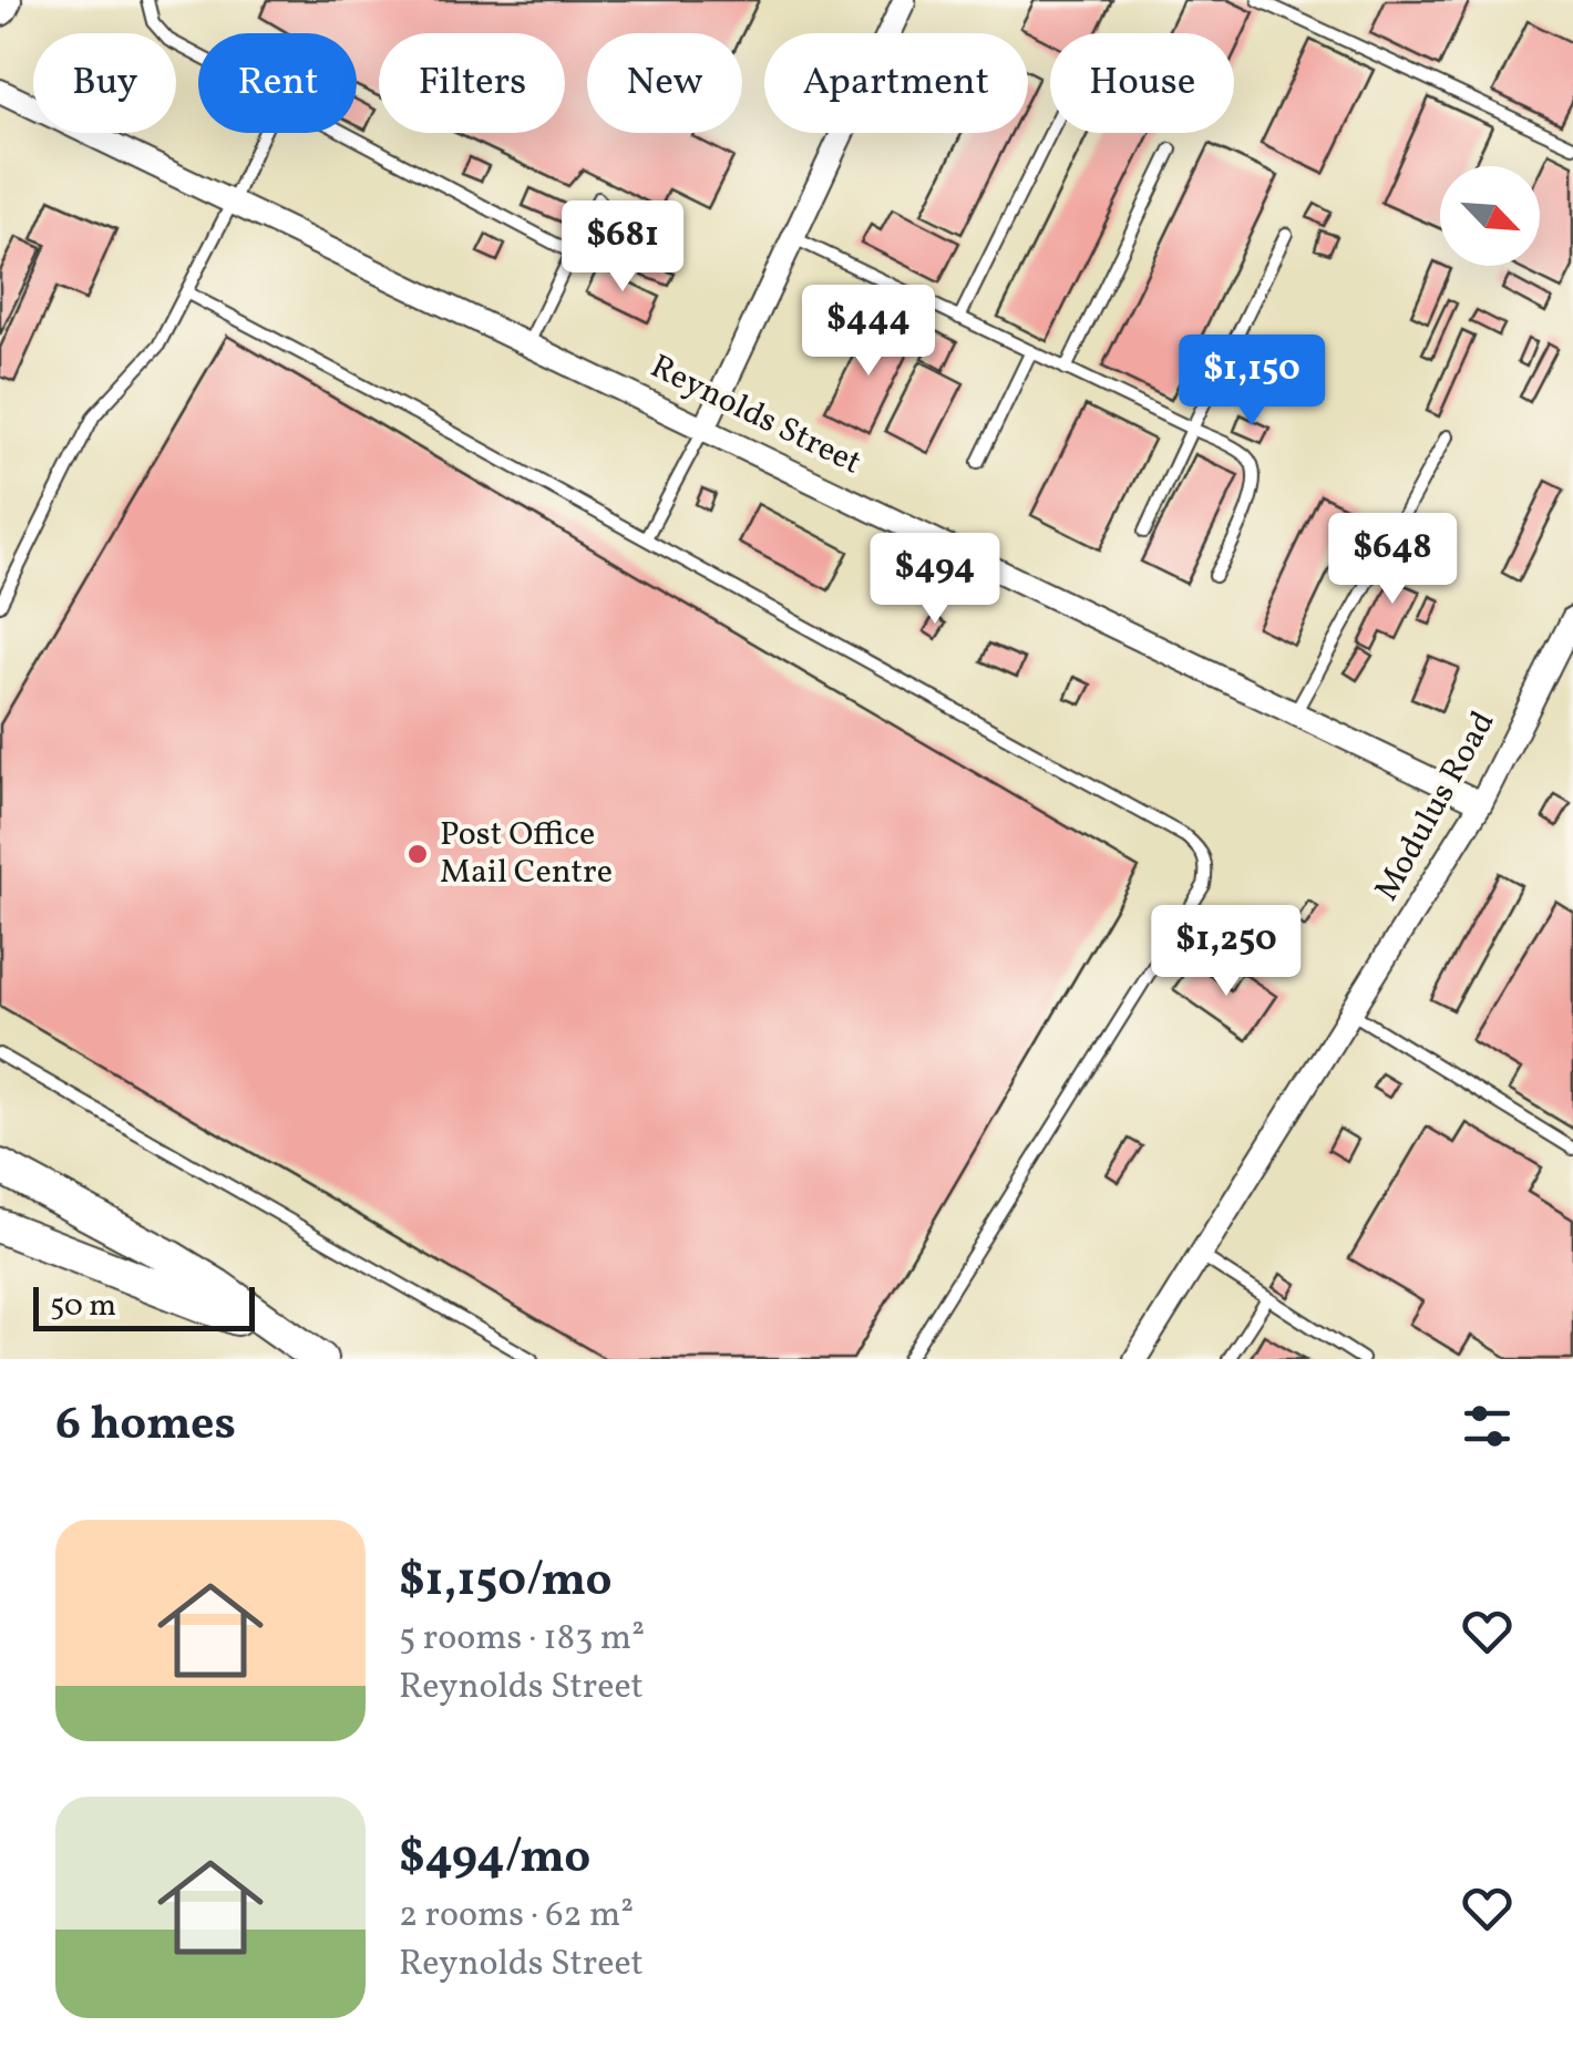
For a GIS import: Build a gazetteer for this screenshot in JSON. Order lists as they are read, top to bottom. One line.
{"streets":{"street":["Reynolds Street","Modulus Road"]},"crossings":[["Reynolds Street","Modulus Road"]],"places":["Post Office Mail Centre"],"scale_bar":"50 m","north":"bottom right","page":{"chip":["Buy","Rent","Filters","New","Apartment","House"],"price":["$681","$444","$1,150","$648","$494","$1,250"],"scale":"50 m","heading":"6 homes","list":[{"name":"$1,150/mo","note":"5 rooms · 183 m² · Reynolds Street"},{"name":"$494/mo","note":"2 rooms · 62 m² · Reynolds Street"}]}}
